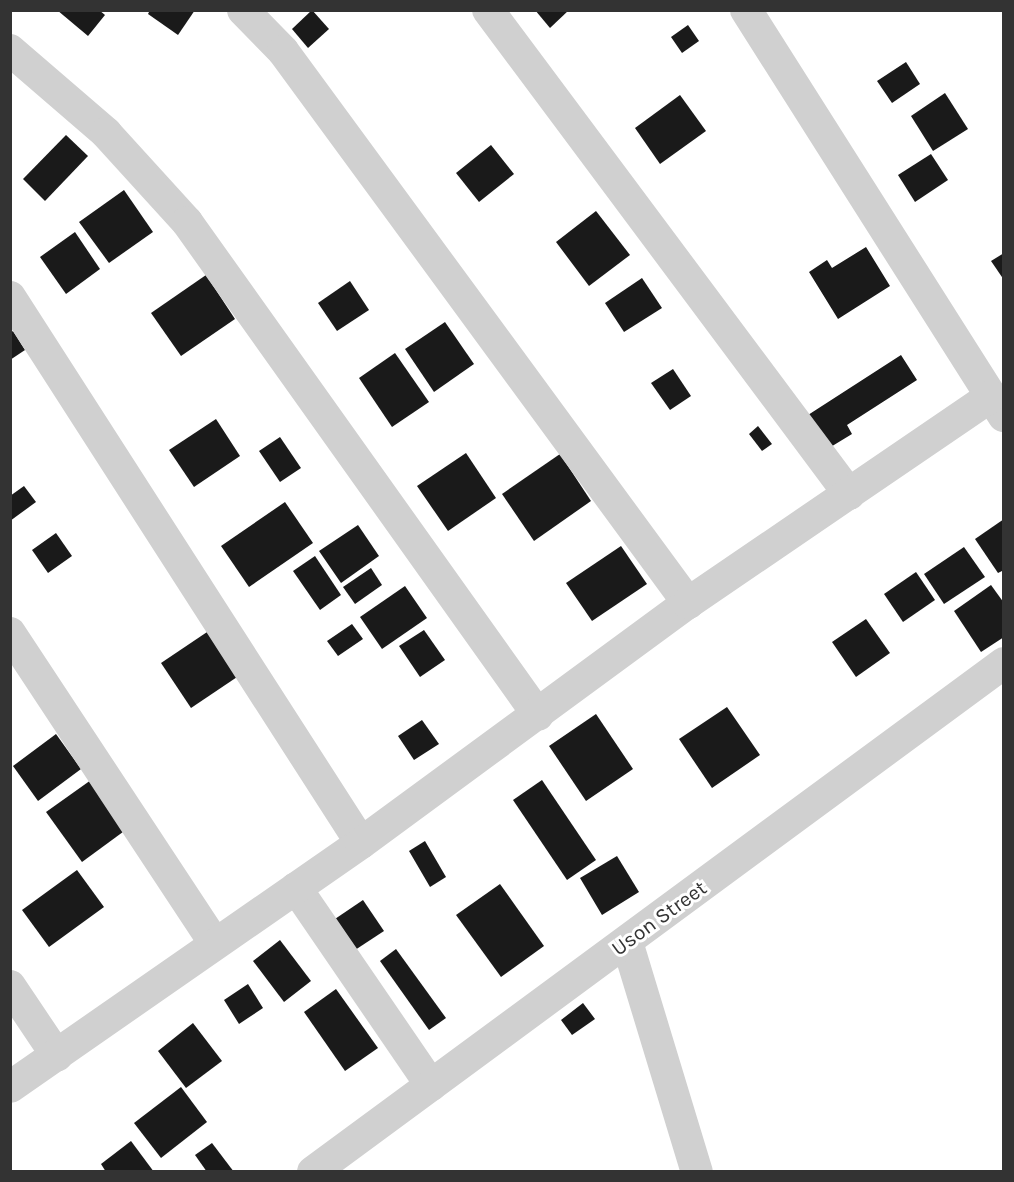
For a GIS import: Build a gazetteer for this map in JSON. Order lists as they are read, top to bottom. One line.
{"streets":{"street":["Uson Street"]}}
